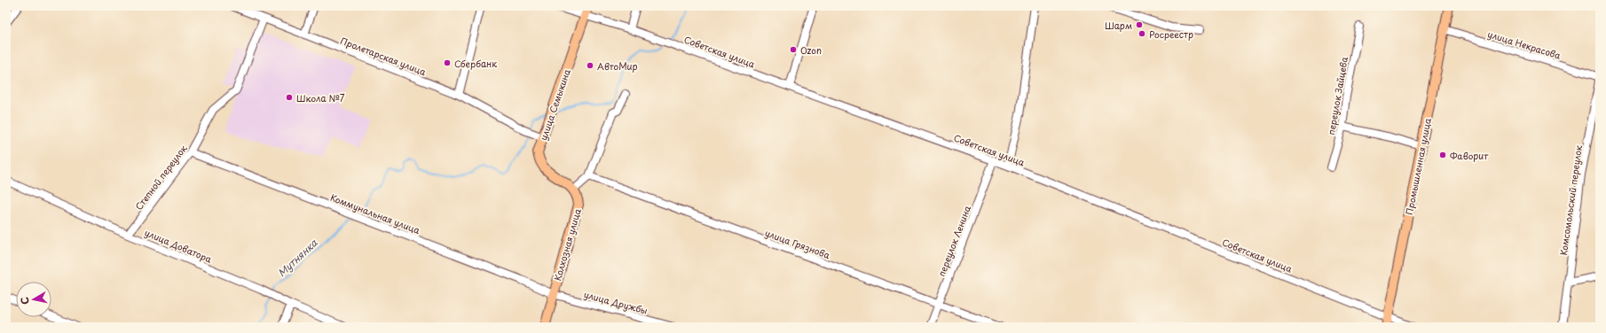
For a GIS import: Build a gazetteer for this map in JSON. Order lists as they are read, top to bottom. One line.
{"streets":{"main road":["улица Семыкина","Промышленная улица","Колхозная улица"],"street":["улица Некрасова","Советская улица","Пролетарская улица","переулок Зайцева","Степной переулок","Комсомольский переулок","Коммунальная улица","переулок Ленина","улица Грязнова","улица Доватора","улица Дружбы"]},"crossings":[["улица Некрасова","Промышленная улица"],["улица Некрасова","Комсомольский переулок"],["Советская улица","улица Семыкина"],["Советская улица","Промышленная улица"],["Советская улица","переулок Ленина"],["Пролетарская улица","улица Семыкина"],["Пролетарская улица","Степной переулок"],["улица Семыкина","Колхозная улица"],["Степной переулок","Коммунальная улица"],["Степной переулок","улица Доватора"],["Коммунальная улица","Колхозная улица"],["Коммунальная улица","улица Дружбы"],["переулок Ленина","улица Грязнова"],["Колхозная улица","улица Дружбы"]],"water":["Мутнянка"],"places":["Шарм","Росреестр","Ozon","Сбербанк","АвтоМир","Школа №7","Фаворит"],"north":"left"}
